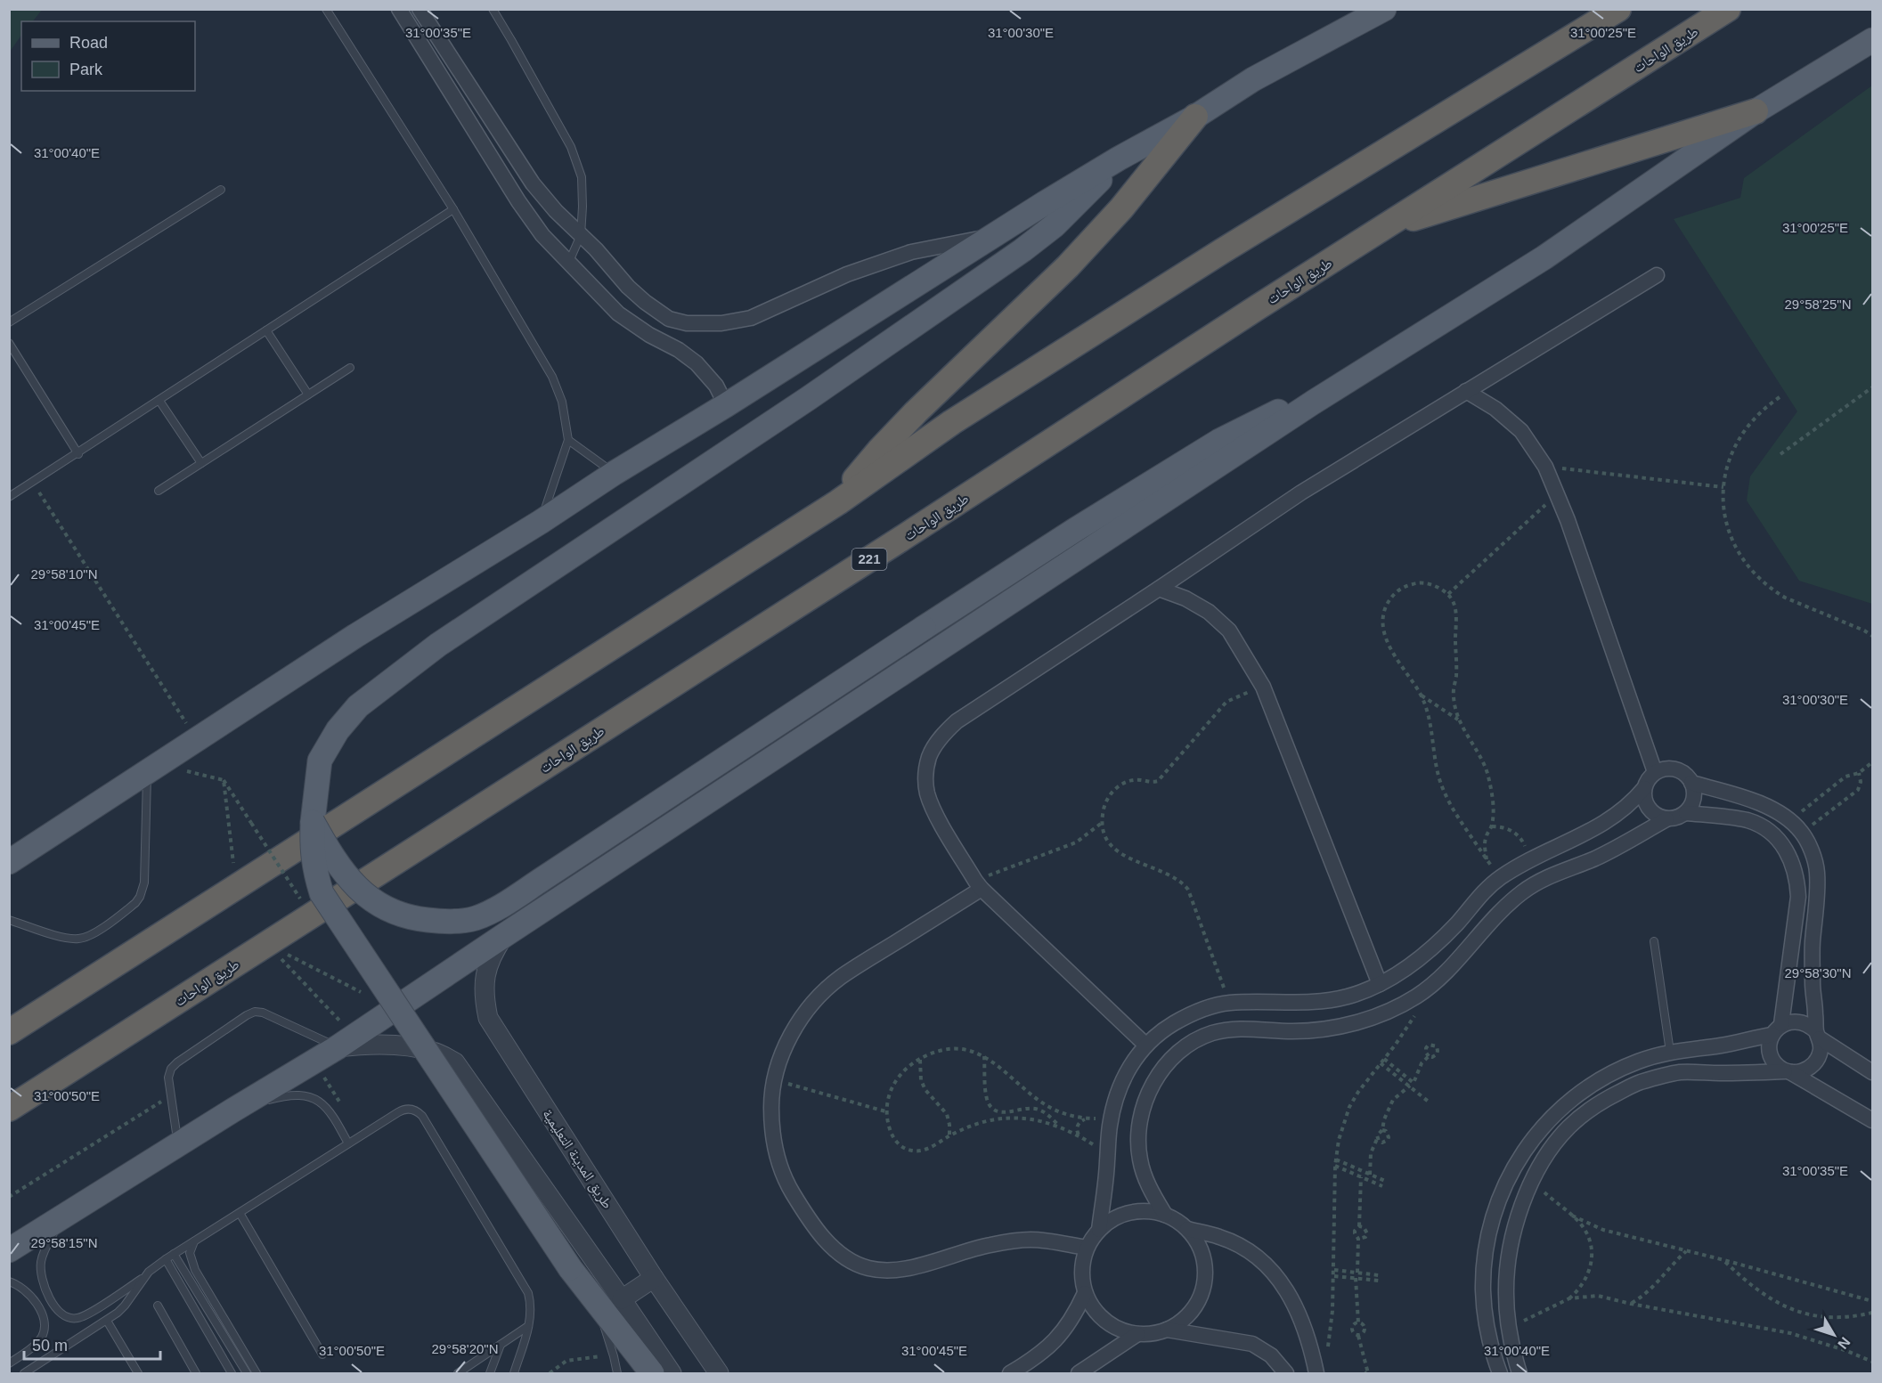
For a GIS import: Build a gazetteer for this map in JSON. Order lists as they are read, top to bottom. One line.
{"streets":{"highway":["طريق الواحات","221"],"street":["طريق المدينة التعليمية"]},"legend":["Road","Park"],"scale_bar":"50 m","north":"bottom right","coordinates":["31°00'35\"E","31°00'30\"E","31°00'25\"E","31°00'40\"E","29°58'25\"N","29°58'10\"N","31°00'45\"E","29°58'30\"N","31°00'50\"E","29°58'15\"N","29°58'20\"N"]}
